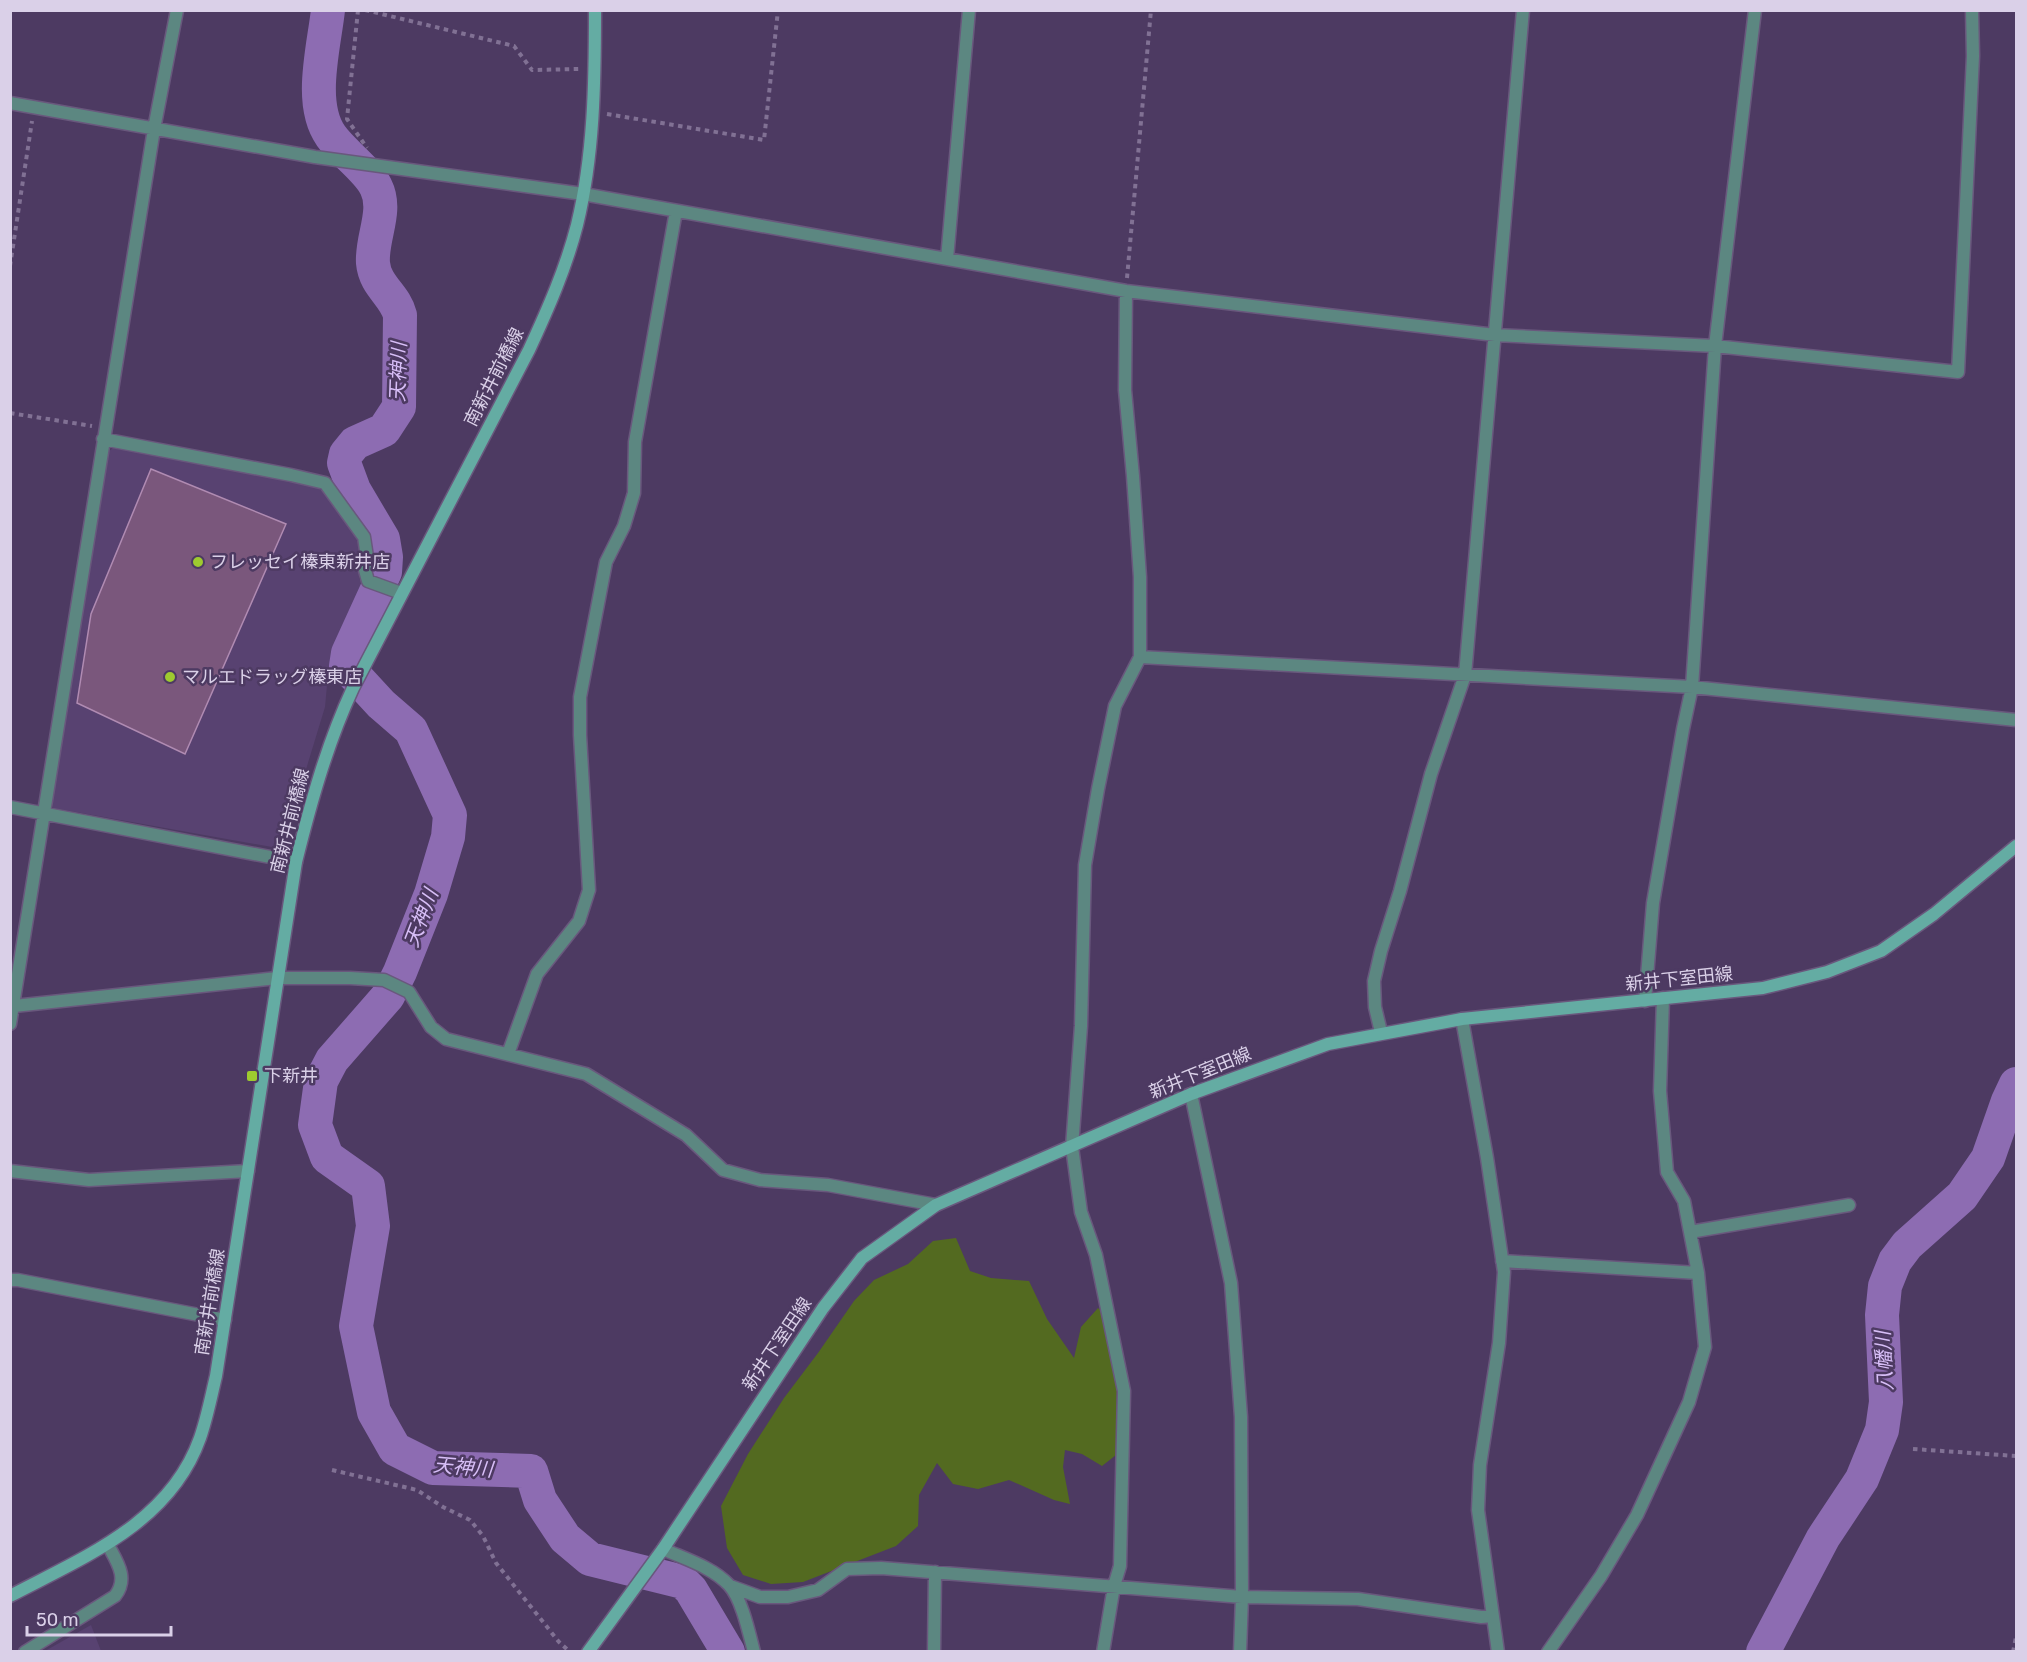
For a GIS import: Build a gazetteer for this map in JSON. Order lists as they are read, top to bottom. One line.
{"streets":{"main road":["南新井前橋線","新井下室田線"]},"water":["天神川","八幡川"],"places":{"other":["フレッセイ榛東新井店","マルエドラッグ榛東店"],"transit":["下新井"]},"scale_bar":"50 m"}
